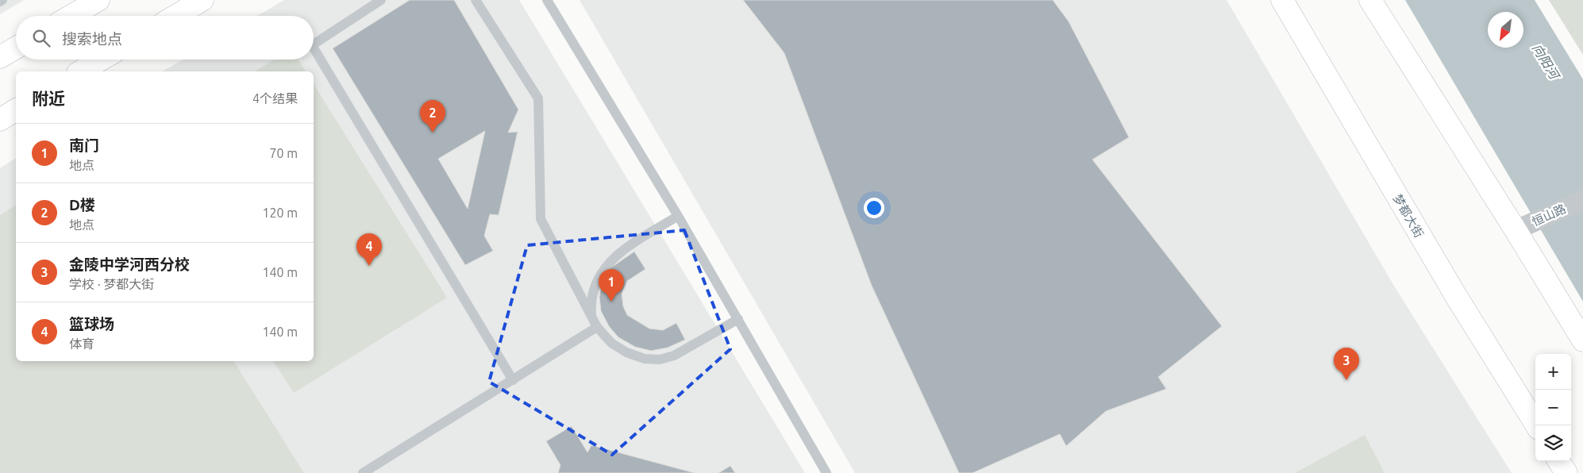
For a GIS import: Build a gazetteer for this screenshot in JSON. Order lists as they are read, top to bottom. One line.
{"streets":{"main road":["梦都大街"],"street":["恒山路"]},"water":["向阳河"],"north":"bottom left","page":{"search":"搜索地点","heading":["附近","4个结果"],"pins":["2","4","1","3"],"list":[{"mark":"1","name":"南门","note":"地点","value":"70 m"},{"mark":"2","name":"D楼","note":"地点","value":"120 m"},{"mark":"3","name":"金陵中学河西分校","note":"学校 · 梦都大街","value":"140 m"},{"mark":"4","name":"篮球场","note":"体育","value":"140 m"}],"map_buttons":["+","−"]}}
